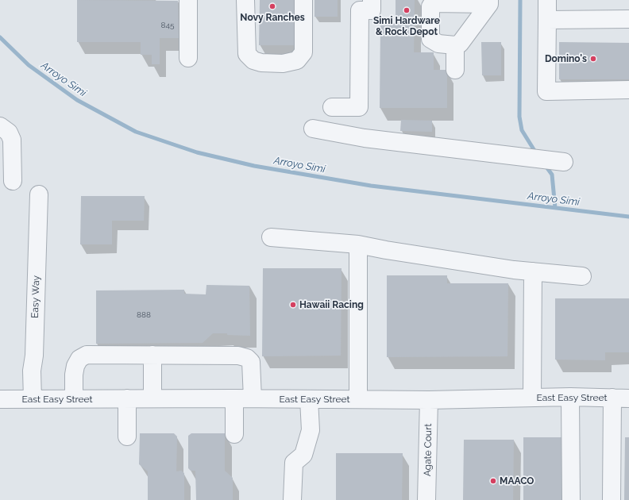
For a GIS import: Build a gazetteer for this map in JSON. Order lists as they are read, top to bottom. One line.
{"streets":{"street":["Easy Way","East Easy Street","Agate Court"]},"crossings":[["Easy Way","East Easy Street"],["East Easy Street","Agate Court"]],"water":["Arroyo Simi"],"places":["Novy Ranches","Simi Hardware & Rock Depot","Domino's","Hawaii Racing","MAACO"],"house_numbers":["845","888"]}
